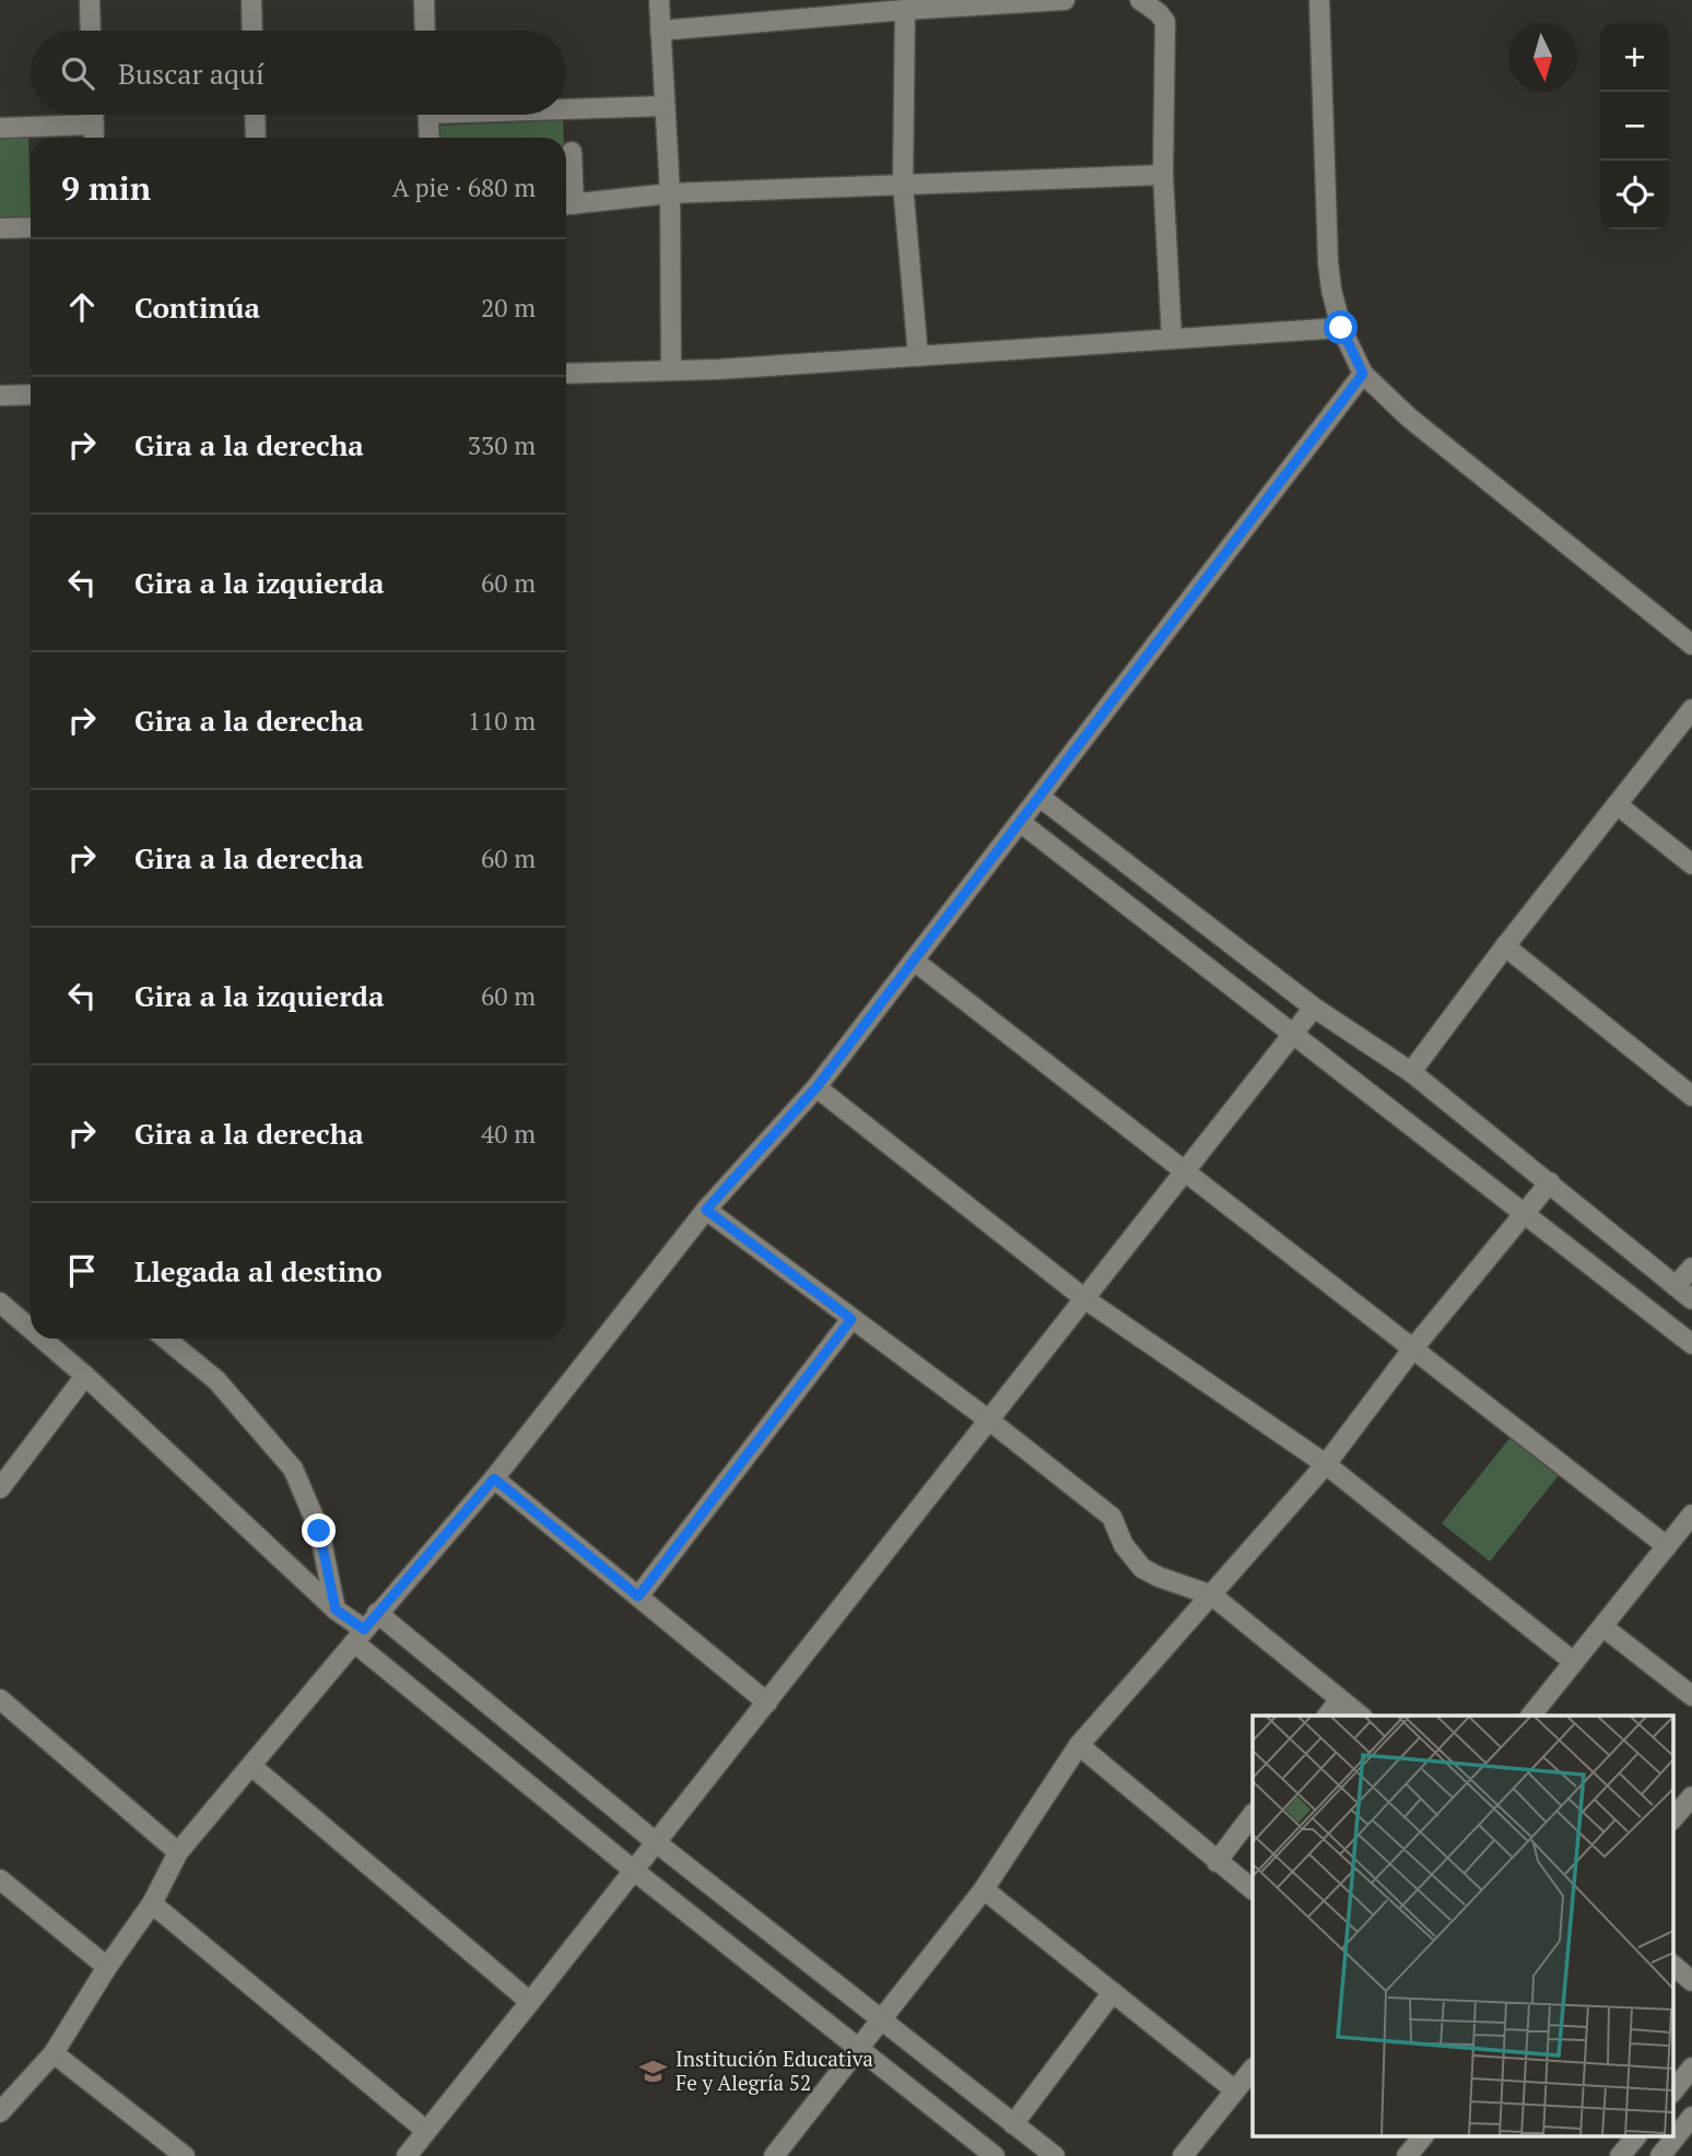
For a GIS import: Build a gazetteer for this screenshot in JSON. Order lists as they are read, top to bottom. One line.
{"places":{"school or university":["Institución Educativa Fe y Alegría 52"]},"north":"bottom","page":{"map_buttons":["+","−"],"search":"Buscar aquí","heading":["9 min","A pie · 680 m"],"list":[["Continúa","20 m"],["Gira a la derecha","330 m"],["Gira a la izquierda","60 m"],["Gira a la derecha","110 m"],["Gira a la derecha","60 m"],["Gira a la izquierda","60 m"],["Gira a la derecha","40 m"],"Llegada al destino"]}}
